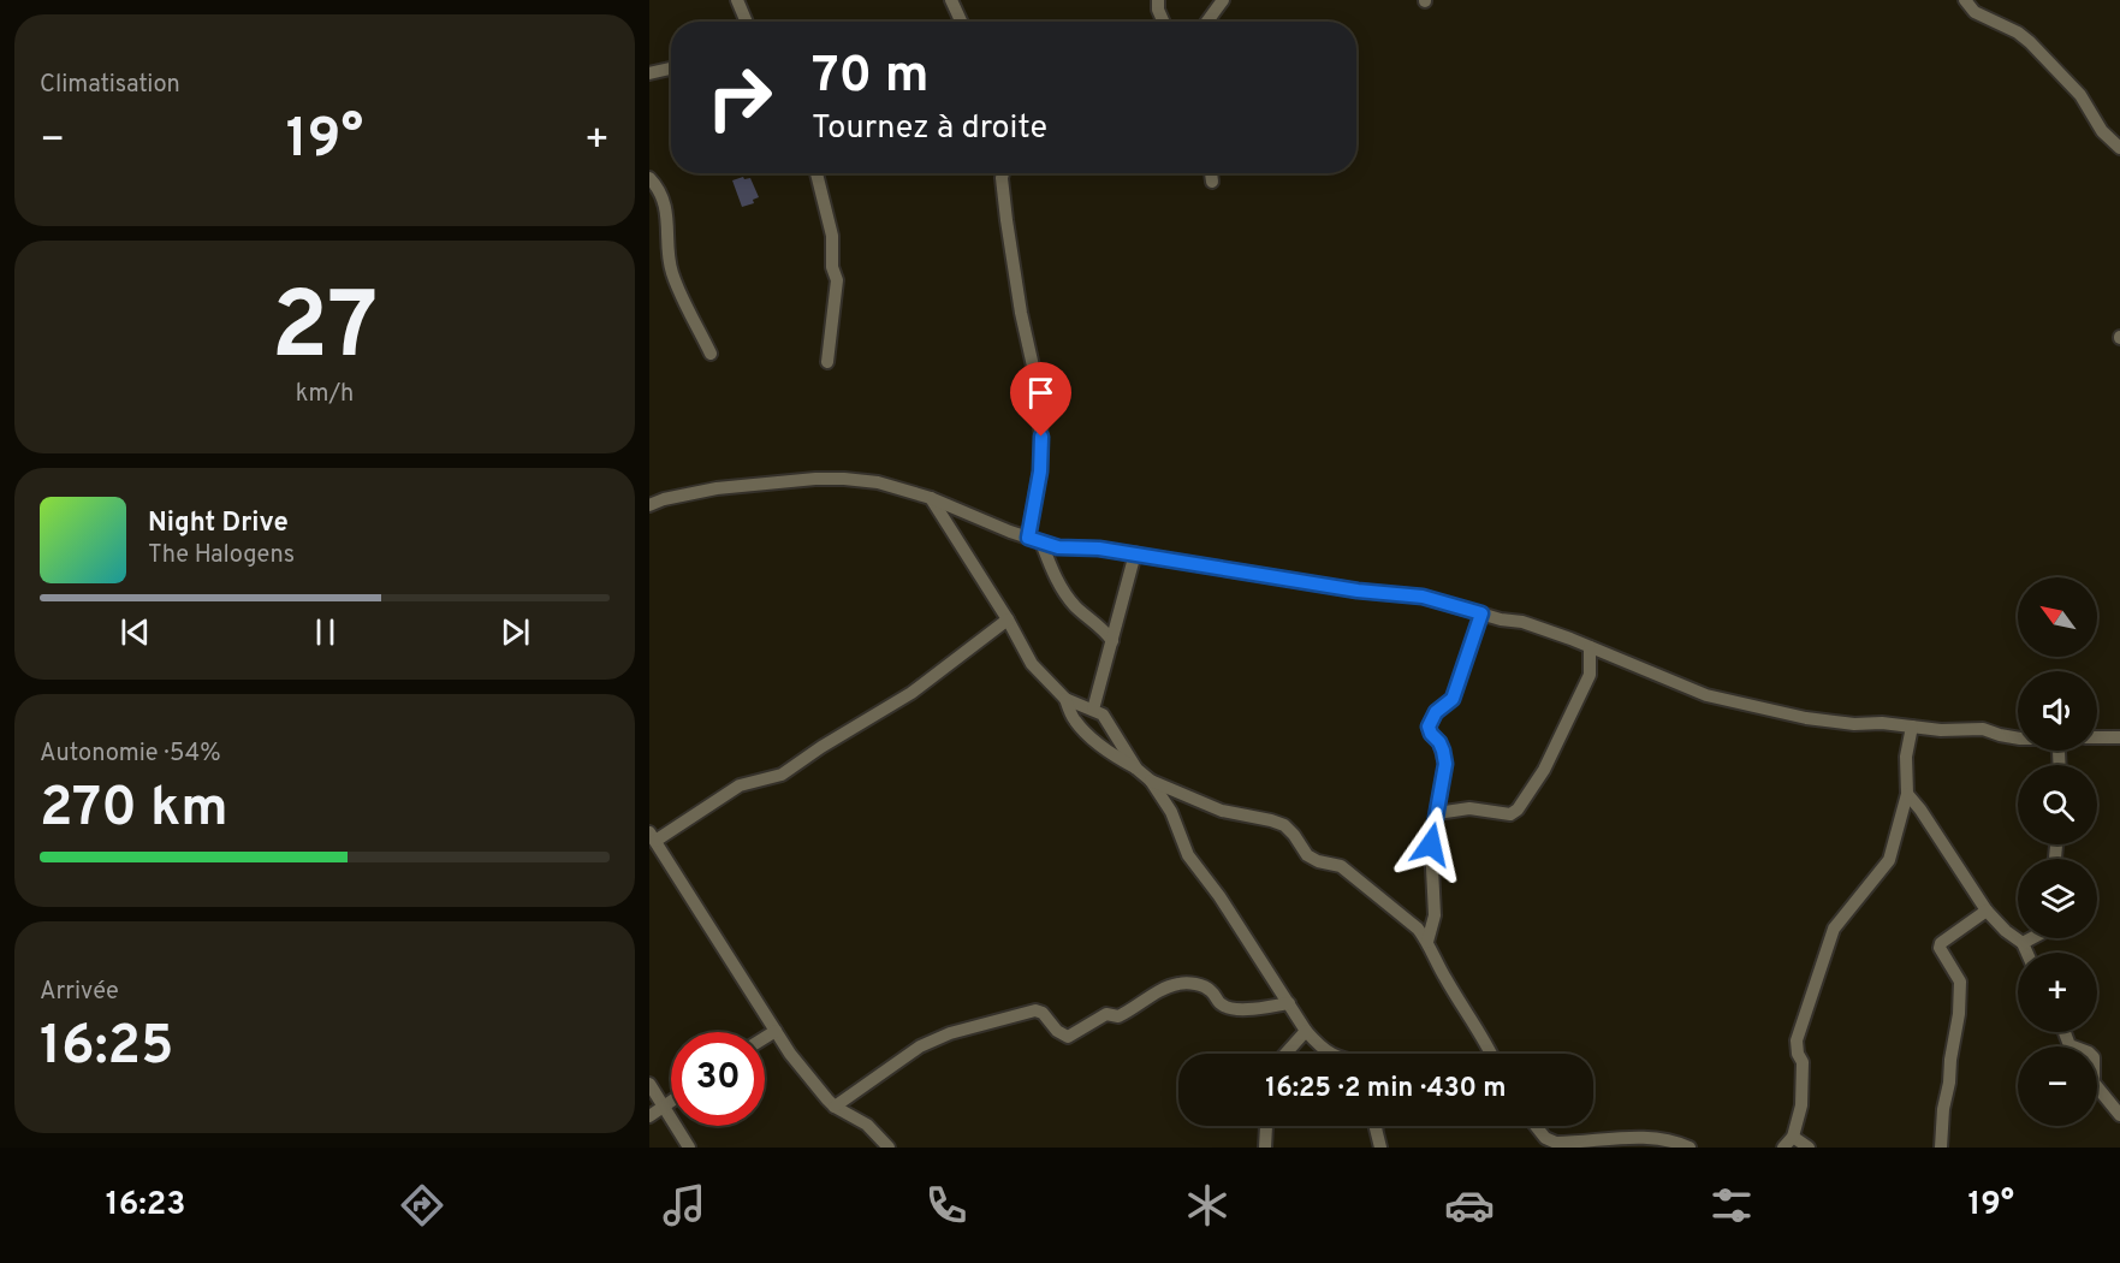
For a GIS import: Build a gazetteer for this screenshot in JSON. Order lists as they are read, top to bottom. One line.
{"north":"top left","page":{"tile":["Climatisation",["27","km/h"],["Autonomie · 54%","270 km"],["Arrivée","16:25"]],"turn":["70 m","Tournez à droite"],"heat":["−","19°","+"],"song":["Night Drive","The Halogens"],"map_buttons":["+","−"],"limit":"30","trip":"16:25 · 2 min · 430 m","tabs":["16:23","19°"]}}
